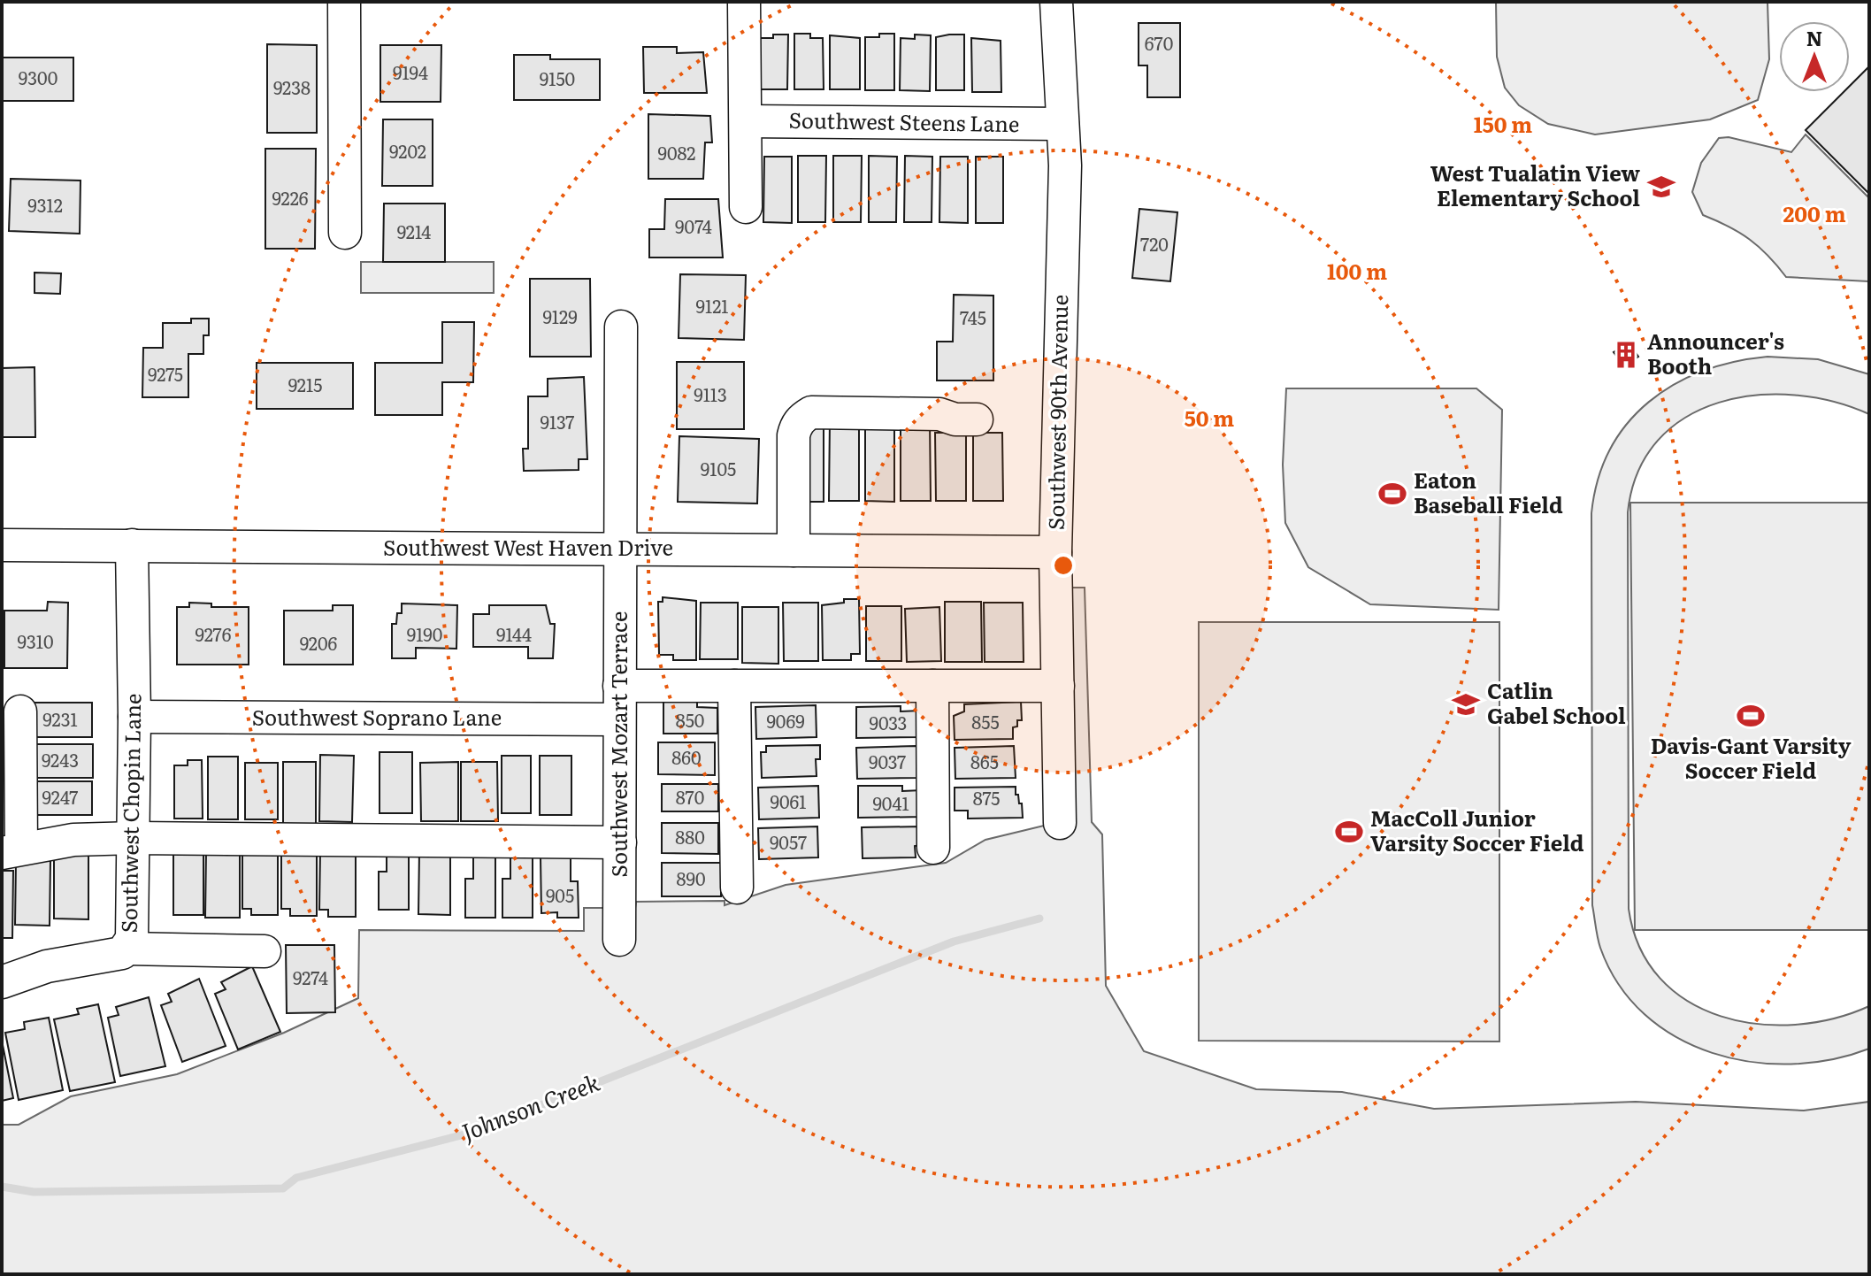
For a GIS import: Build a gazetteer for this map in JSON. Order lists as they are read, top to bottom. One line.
{"streets":{"street":["Southwest Steens Lane","Southwest 90th Avenue","Southwest West Haven Drive","Southwest Soprano Lane","Southwest Mozart Terrace","Southwest Chopin Lane"]},"crossings":[["Southwest Steens Lane","Southwest 90th Avenue"],["Southwest 90th Avenue","Southwest West Haven Drive"],["Southwest West Haven Drive","Southwest Mozart Terrace"],["Southwest West Haven Drive","Southwest Chopin Lane"],["Southwest Soprano Lane","Southwest Mozart Terrace"],["Southwest Soprano Lane","Southwest Chopin Lane"]],"water":["Johnson Creek"],"places":{"school or university":["West Tualatin View Elementary School","Catlin Gabel School"],"building":["Announcer's Booth"],"sports":["Eaton Baseball Field","Davis-Gant Varsity Soccer Field","MacColl Junior Varsity Soccer Field"]},"house_numbers":["670","9194","9300","9150","9238","9202","9082","9226","9312","9074","9214","720","9121","9129","745","9275","9215","9113","9137","9105","9276","9190","9144","9310","9206","9231","850","9069","855","9033","860","9243","9037","865","9247","870","875","9061","9041","880","9057","890","905","9274"],"north":"top","rings":["150 m","200 m","100 m","50 m"]}
